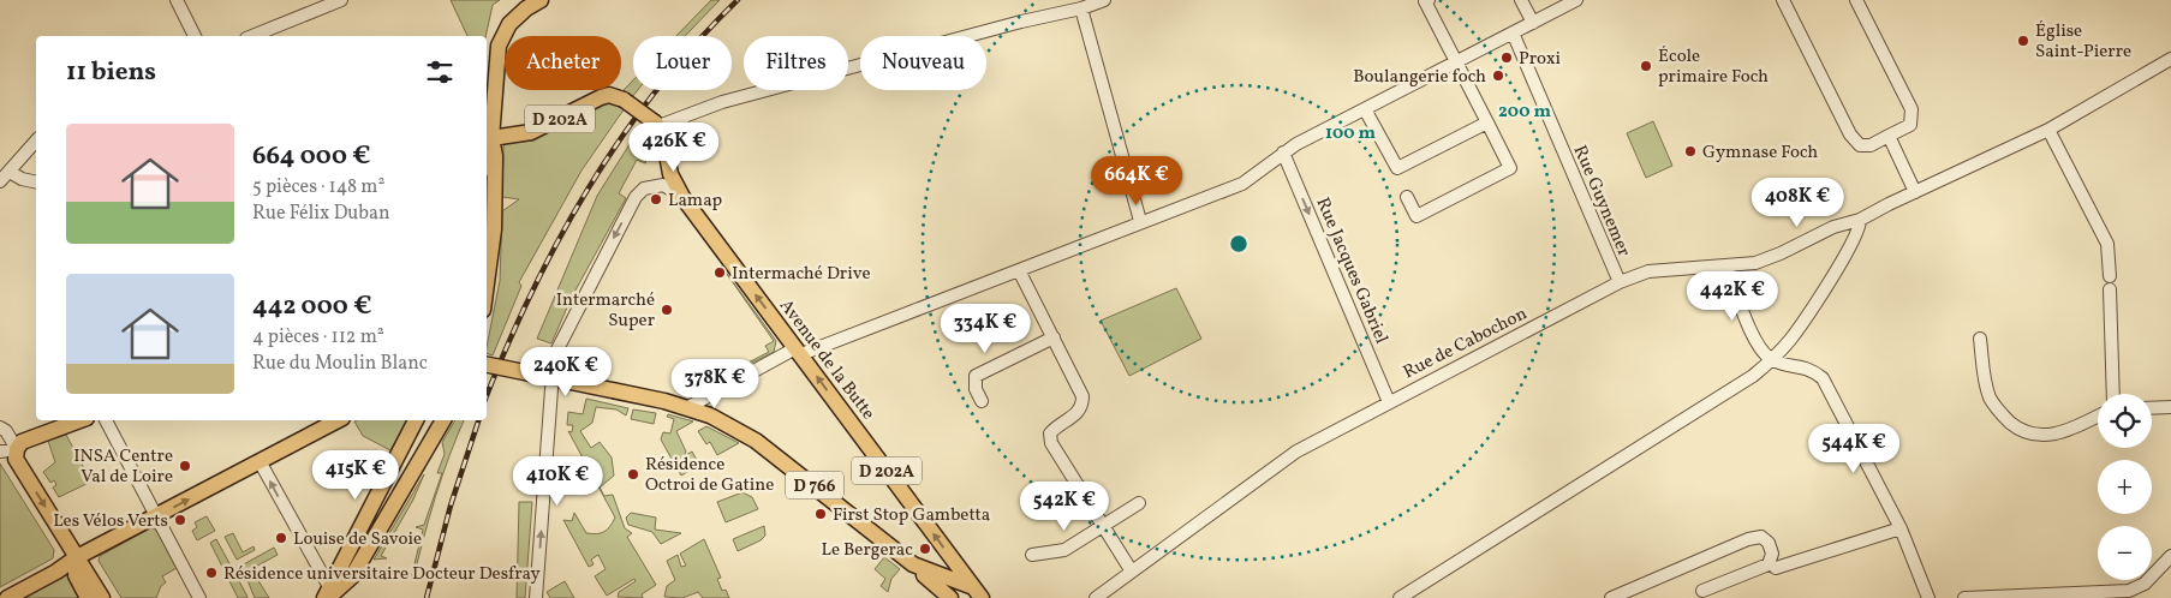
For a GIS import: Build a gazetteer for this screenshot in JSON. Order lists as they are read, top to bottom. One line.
{"streets":{"main road":["D 202A","Avenue de la Butte","D 766"],"street":["Rue Guynemer","Rue Jacques Gabriel","Rue de Cabochon"]},"crossings":[["D 202A","Avenue de la Butte"],["Rue Guynemer","Rue de Cabochon"],["Rue Jacques Gabriel","Rue de Cabochon"],["Avenue de la Butte","D 766"]],"one_way":["Rue Jacques Gabriel"],"places":["Église Saint-Pierre","Proxi","École primaire Foch","Boulangerie foch","Gymnase Foch","Lamap","Intermaché Drive","Intermarché Super","INSA Centre Val de Loire","Résidence Octroi de Gatine","First Stop Gambetta","Les Vélos Verts","Louise de Savoie","Le Bergerac","Résidence universitaire Docteur Desfray"],"page":{"chip":["Acheter","Louer","Filtres","Nouveau"],"heading":"11 biens","list":[{"name":"664 000 €","note":"5 pièces · 148 m² · Rue Félix Duban"},{"name":"442 000 €","note":"4 pièces · 112 m² · Rue du Moulin Blanc"}],"price":["426K €","664K €","408K €","442K €","334K €","240K €","378K €","544K €","415K €","410K €","542K €"],"map_buttons":["+","−"]},"rings":["200 m","100 m"]}
